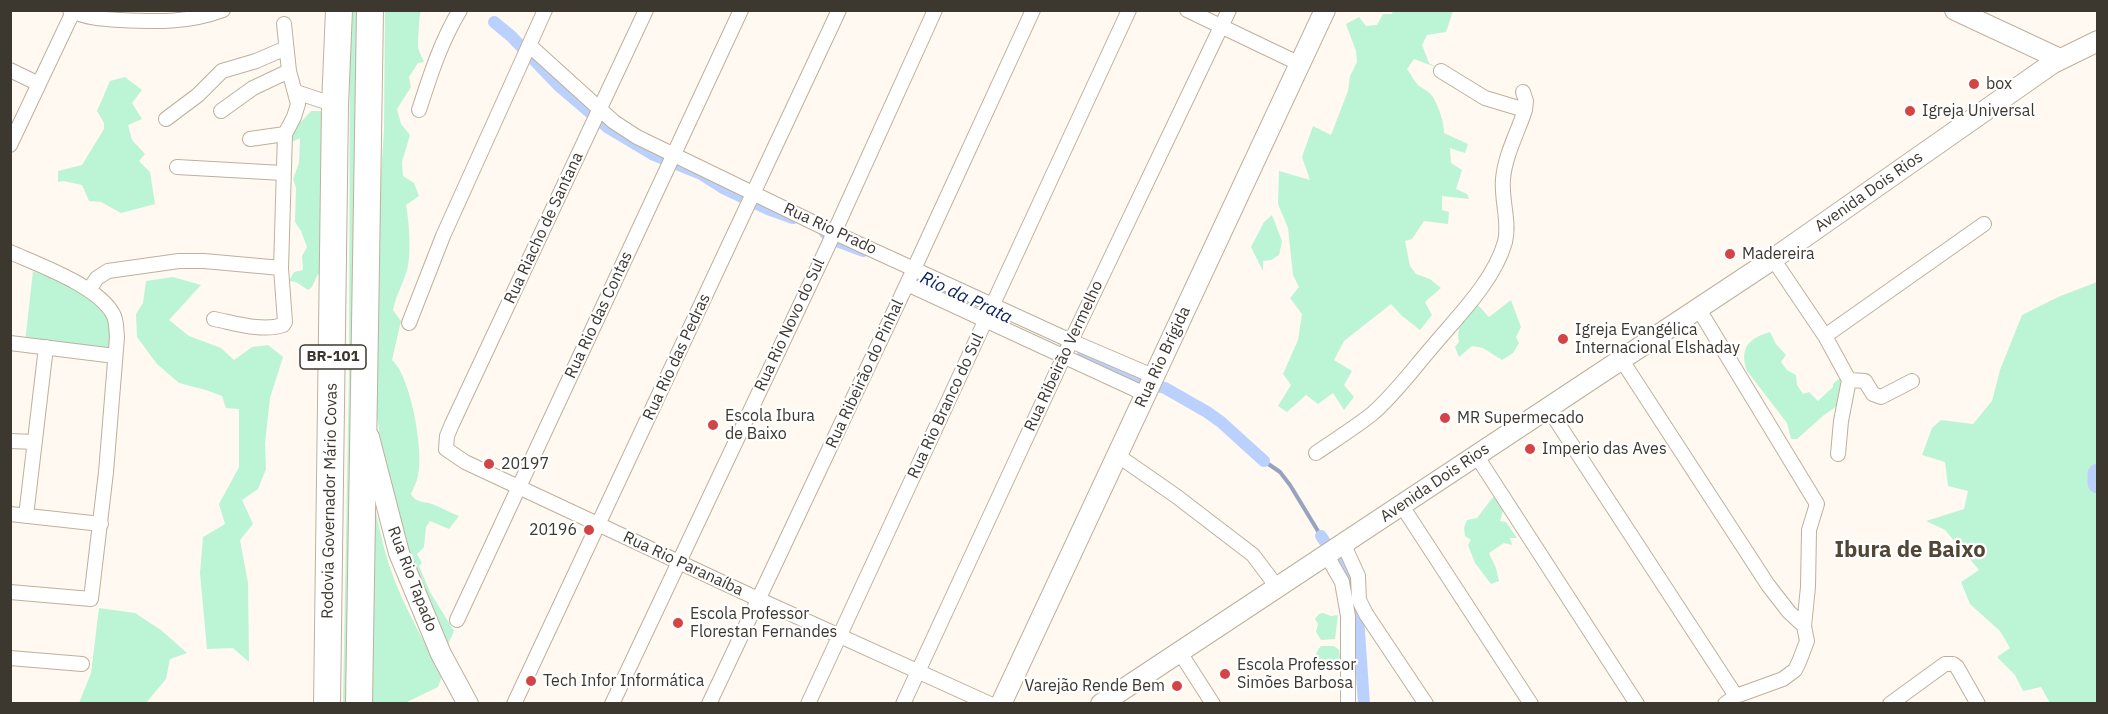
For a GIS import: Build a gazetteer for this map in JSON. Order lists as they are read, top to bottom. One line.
{"streets":{"highway":["BR-101","Rodovia Governador Mário Covas"],"main road":["Avenida Dois Rios","Rua Rio Brígida","Rua Rio Tapado"],"street":["Rua Riacho de Santana","Rua Rio Prado","Rua Rio das Contas","Rua Rio Novo do Sul","Rua Ribeirão Vermelho","Rua Rio das Pedras","Rua Ribeirão do Pinhal","Rua Rio Branco do Sul","Rua Rio Paranaíba"]},"crossings":[["Rua Riacho de Santana","Rua Rio Prado"],["Rua Riacho de Santana","Rua Rio Paranaíba"],["Rua Rio Prado","Rua Rio das Contas"],["Rua Rio Prado","Rua Rio Novo do Sul"],["Rua Rio Prado","Rua Ribeirão Vermelho"],["Rua Rio Prado","Rua Rio das Pedras"],["Rua Rio Prado","Rua Rio Brígida"],["Rua Rio Prado","Rua Ribeirão do Pinhal"],["Rua Rio Prado","Rua Rio Branco do Sul"],["Rua Rio das Contas","Rua Rio Paranaíba"],["Rua Rio Novo do Sul","Rua Rio Paranaíba"],["Rua Ribeirão Vermelho","Rua Rio Paranaíba"],["Rua Rio das Pedras","Rua Rio Paranaíba"],["Rua Ribeirão do Pinhal","Rua Rio Paranaíba"],["Rua Rio Branco do Sul","Rua Rio Paranaíba"],["Rodovia Governador Mário Covas","Rua Rio Tapado"]],"districts":["Ibura de Baixo"],"water":["Rio da Prata"],"places":["box","Igreja Universal","Madereira","Igreja Evangélica Internacional Elshaday","MR Supermecado","Escola Ibura de Baixo","Imperio das Aves","20197","20196","Escola Professor Florestan Fernandes","Escola Professor Simões Barbosa","Tech Infor Informática","Varejão Rende Bem"]}
